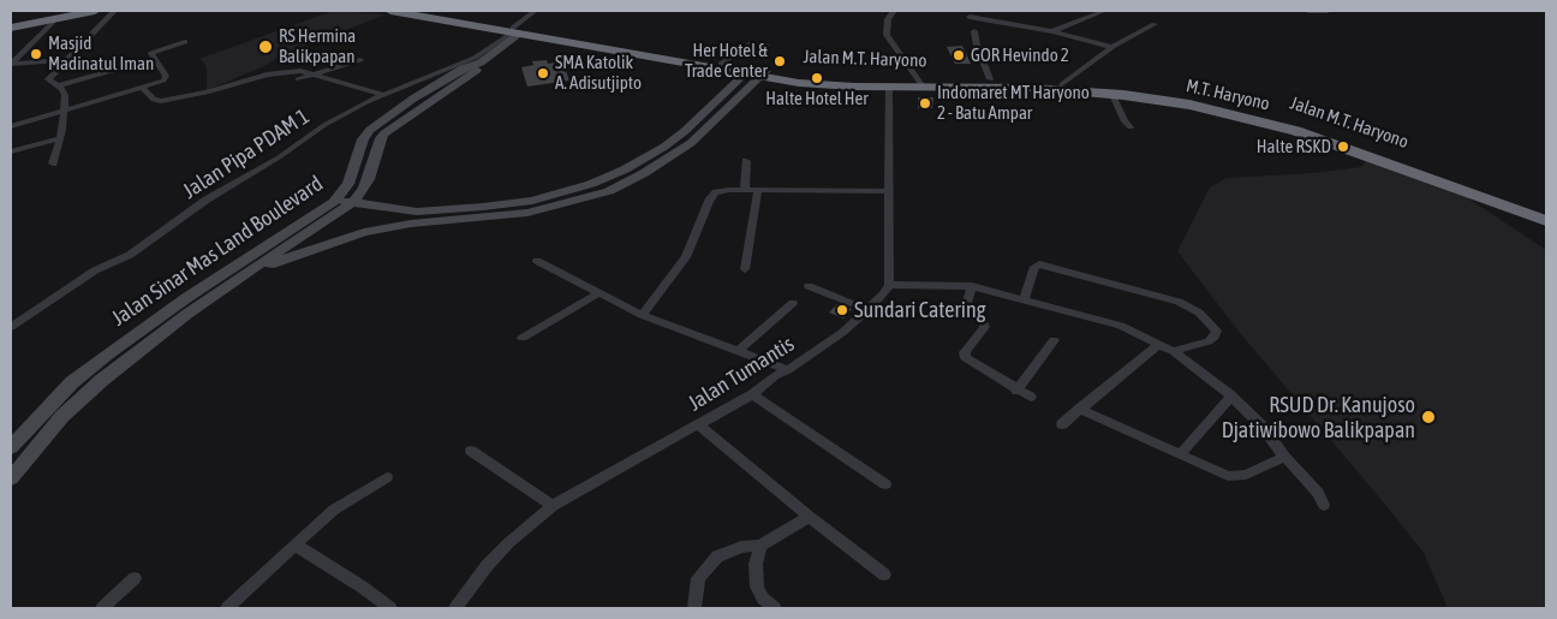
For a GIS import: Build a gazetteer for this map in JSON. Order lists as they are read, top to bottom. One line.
{"streets":{"highway":["Jalan M.T. Haryono","M.T. Haryono"],"street":["Jalan Pipa PDAM 1","Jalan Sinar Mas Land Boulevard","Jalan Tumantis"]},"crossings":[["Jalan M.T. Haryono","M.T. Haryono"],["Jalan M.T. Haryono","Jalan Pipa PDAM 1"],["Jalan M.T. Haryono","Jalan Sinar Mas Land Boulevard"]],"places":["RS Hermina Balikpapan","Masjid Madinatul Iman","GOR Hevindo 2","Her Hotel & Trade Center","SMA Katolik A. Adisutjipto","Halte Hotel Her","Indomaret MT Haryono 2 - Batu Ampar","Halte RSKD","Sundari Catering","RSUD Dr. Kanujoso Djatiwibowo Balikpapan"]}
